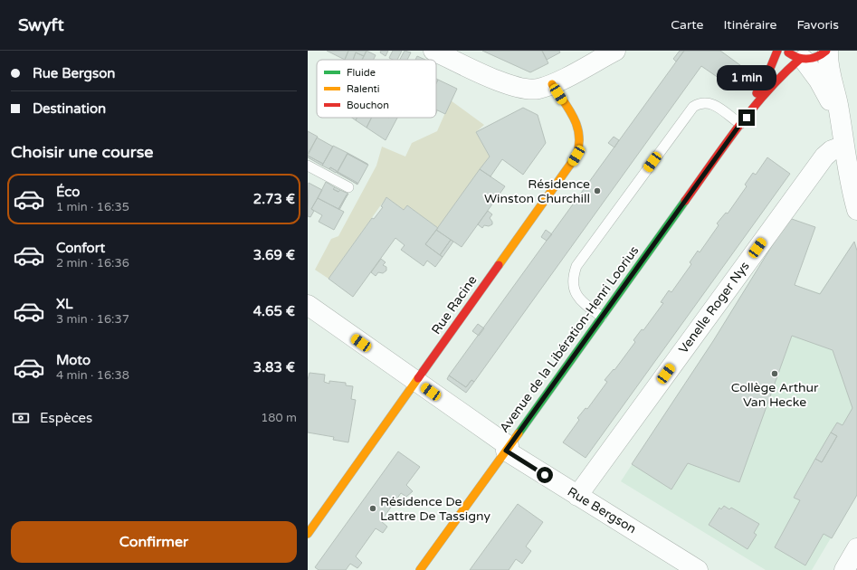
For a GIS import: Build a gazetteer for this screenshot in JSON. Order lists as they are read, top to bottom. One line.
{"streets":{"street":["Rue Racine","Venelle Roger Nys","Avenue de la Libération-Henri Loorius","Rue Bergson"]},"crossings":[["Rue Racine","Rue Bergson"],["Venelle Roger Nys","Rue Bergson"],["Avenue de la Libération-Henri Loorius","Rue Bergson"]],"places":["Résidence Winston Churchill","Collège Arthur Van Hecke","Résidence De Lattre De Tassigny"],"legend":["Fluide","Ralenti","Bouchon"],"page":{"header":"Swyft","nav":["Carte","Itinéraire","Favoris"],"banner":["Rue Bergson","Destination"],"bubble":"1 min","heading":"Choisir une course","list":[{"name":"Éco","note":"1 min · 16:35","value":"2.73 €"},{"name":"Confort","note":"2 min · 16:36","value":"3.69 €"},{"name":"XL","note":"3 min · 16:37","value":"4.65 €"},{"name":"Moto","note":"4 min · 16:38","value":"3.83 €"}],"pay":["Espèces","180 m"],"buttons":"Confirmer"}}
